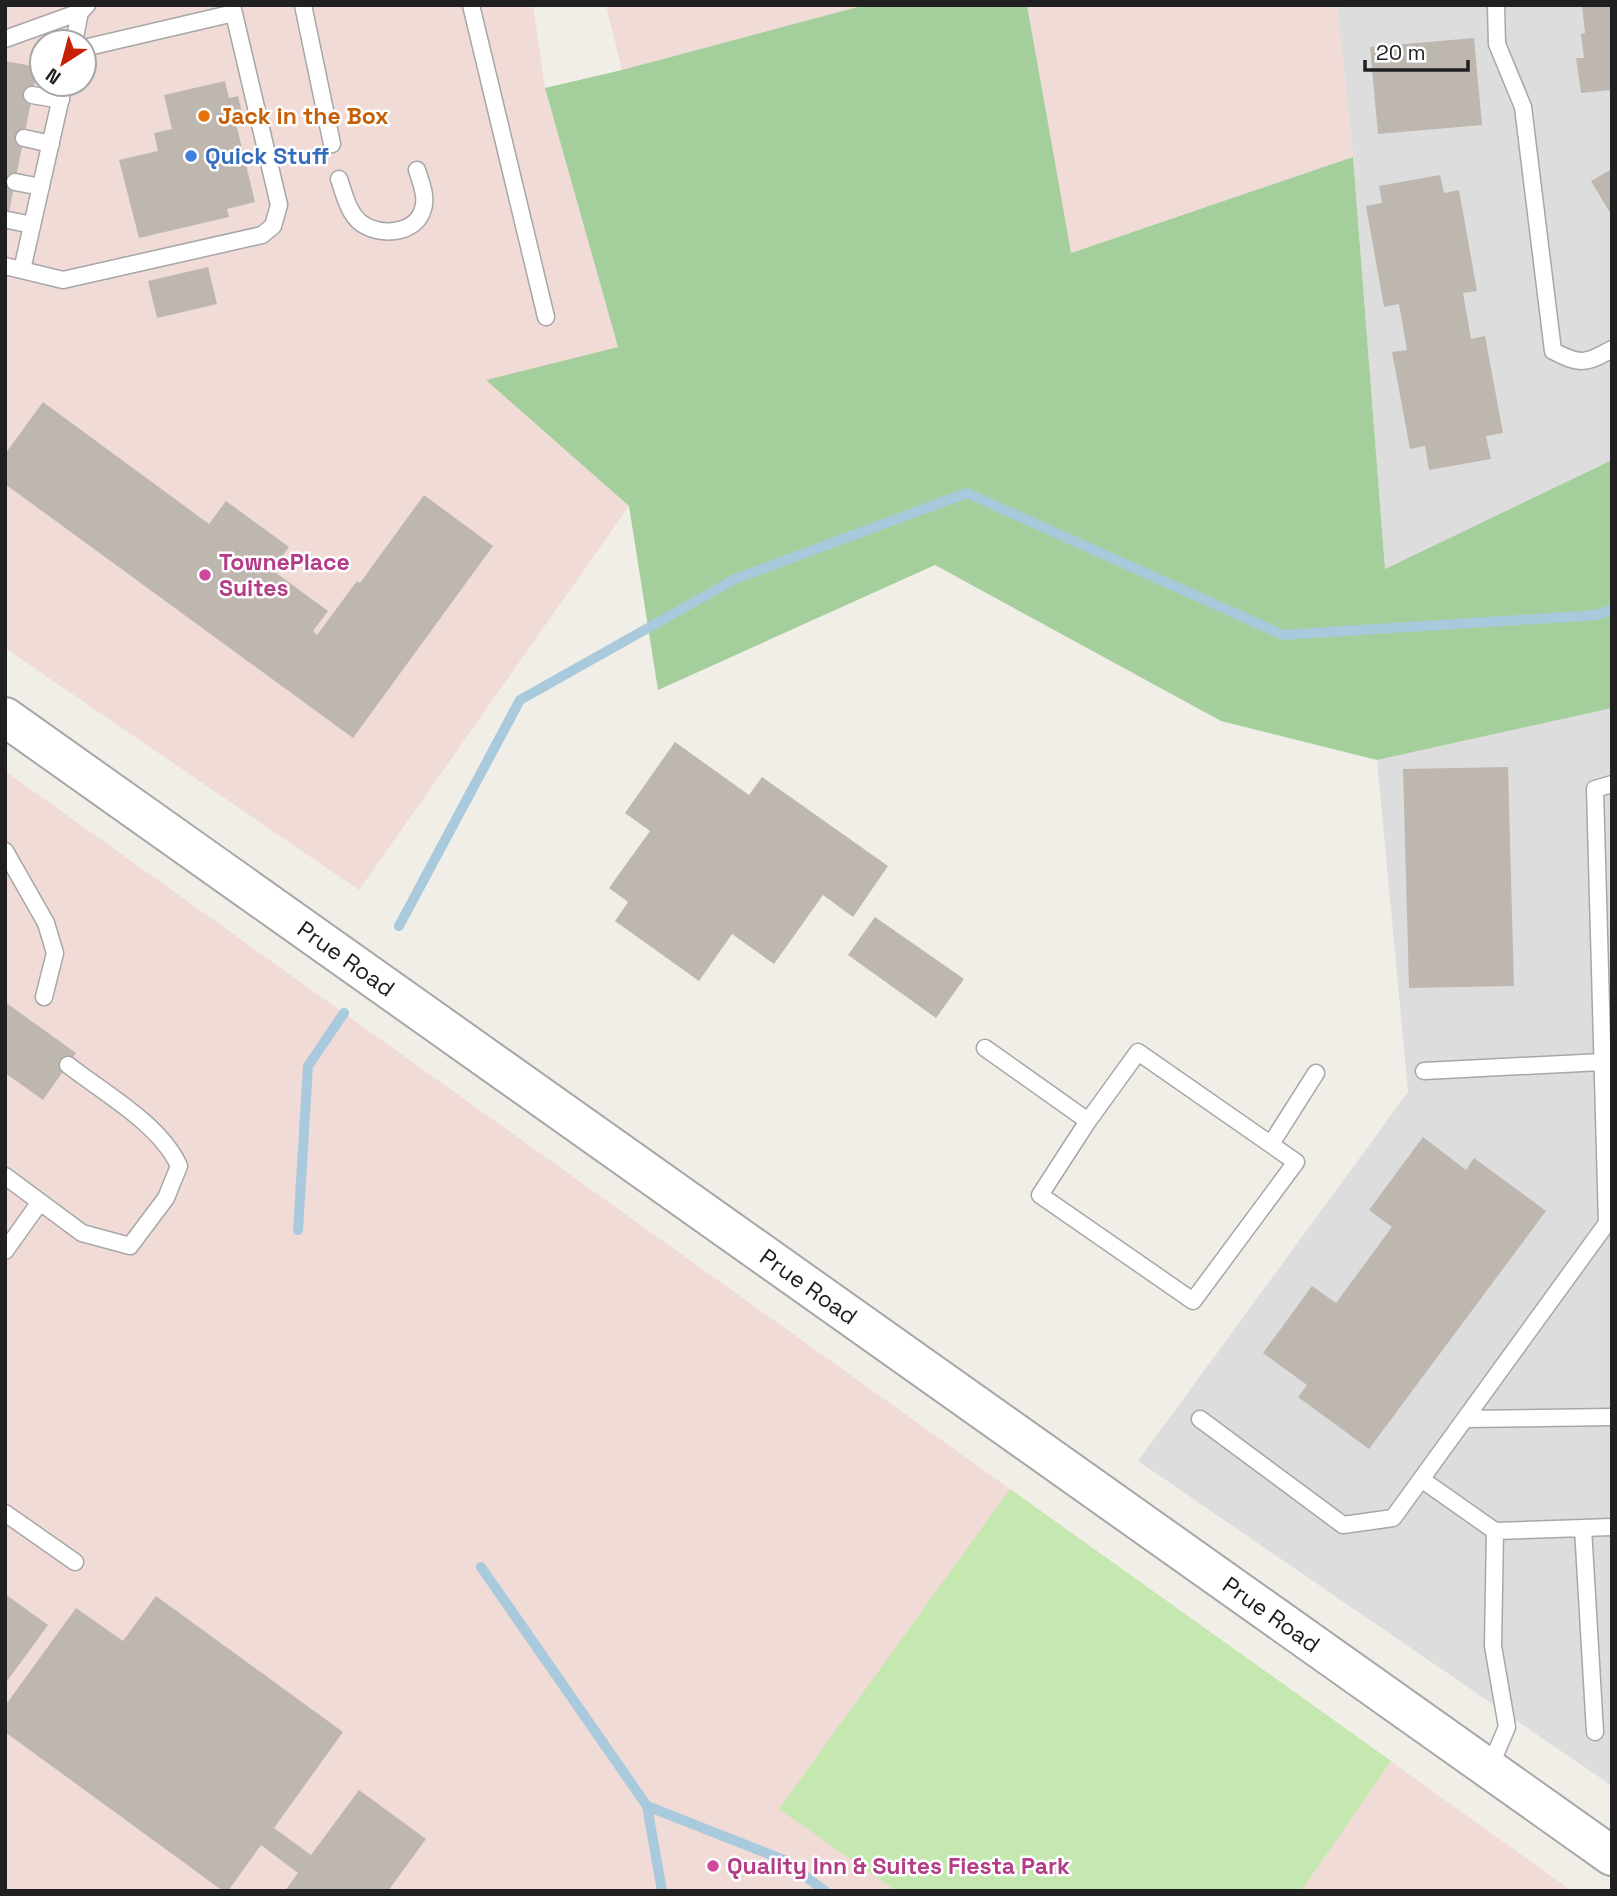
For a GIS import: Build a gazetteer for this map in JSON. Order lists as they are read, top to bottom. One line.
{"streets":{"street":["Prue Road"]},"places":["Jack in the Box","Quick Stuff","TownePlace Suites","Quality Inn & Suites Fiesta Park"],"scale_bar":"20 m","north":"bottom left"}
